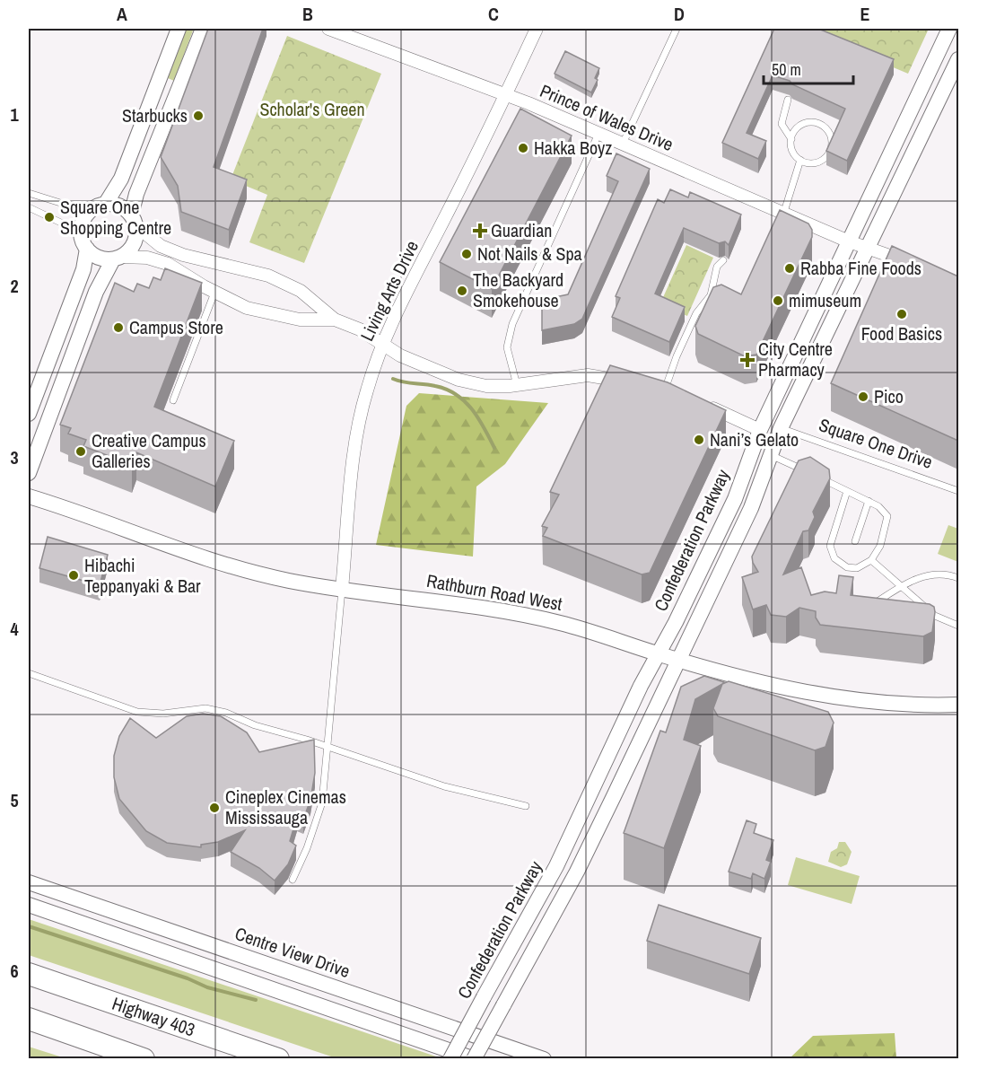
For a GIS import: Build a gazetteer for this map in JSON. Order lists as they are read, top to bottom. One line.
{"streets":{"highway":["Highway 403"],"street":["Prince of Wales Drive","Living Arts Drive","Confederation Parkway","Rathburn Road West","Centre View Drive"],"lane":["Square One Drive"]},"crossings":[["Prince of Wales Drive","Living Arts Drive"],["Prince of Wales Drive","Confederation Parkway"],["Living Arts Drive","Rathburn Road West"],["Confederation Parkway","Rathburn Road West"]],"parks":["Scholar's Green"],"places":{"other":["Starbucks","Hakka Boyz","Square One Shopping Centre","Not Nails & Spa","Rabba Fine Foods","The Backyard Smokehouse","mimuseum","Food Basics","Campus Store","Pico","Nani’s Gelato","Creative Campus Galleries","Hibachi Teppanyaki & Bar","Cineplex Cinemas Mississauga"],"health":["Guardian","City Centre Pharmacy"]},"scale_bar":"50 m","grid":{"columns":["A","B","C","D","E"],"rows":["1","2","3","4","5","6"]}}
